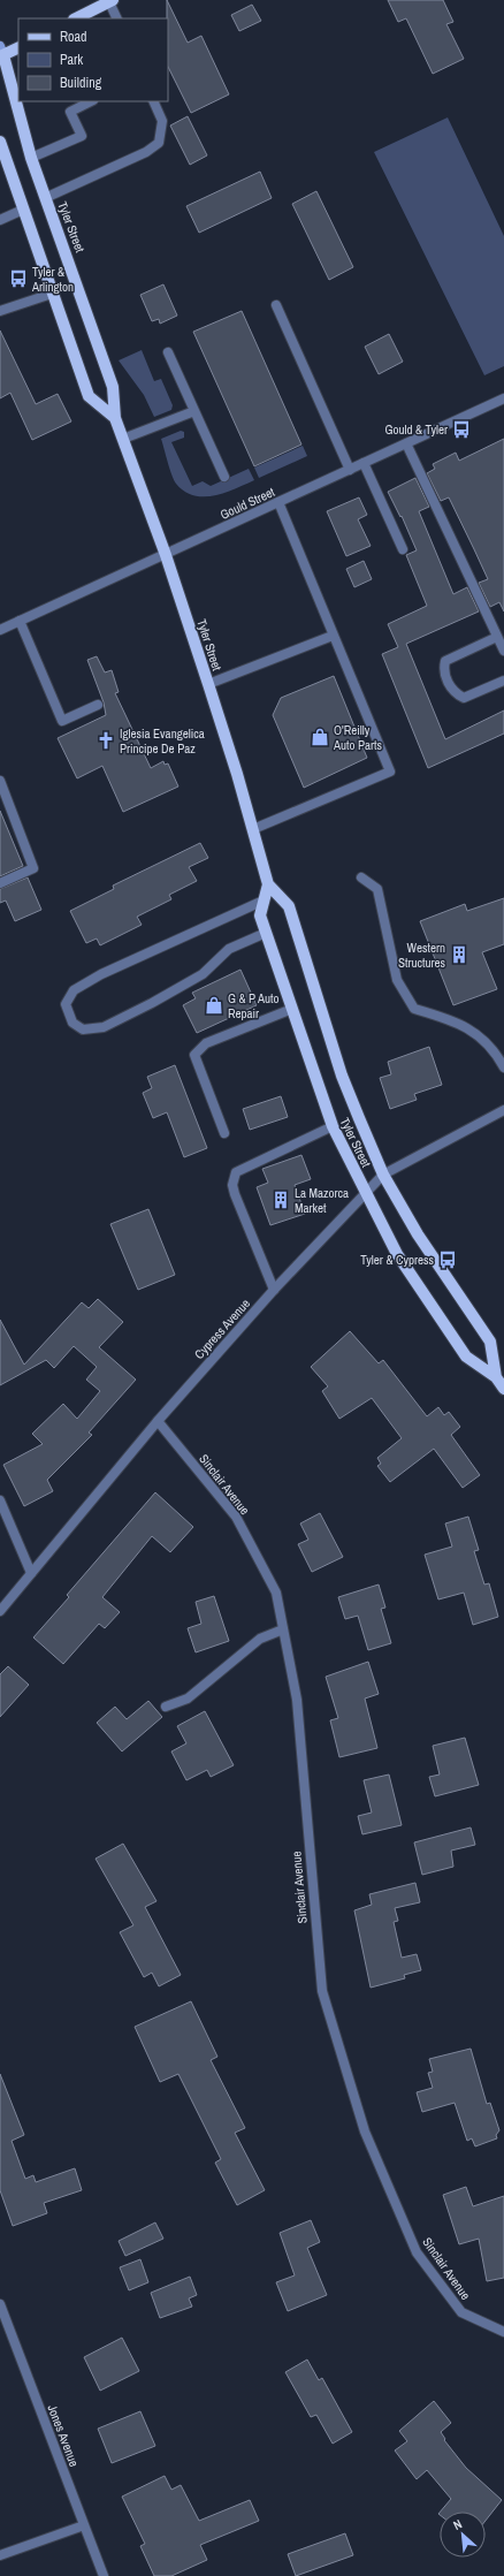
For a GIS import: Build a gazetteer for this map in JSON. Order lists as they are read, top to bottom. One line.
{"streets":{"main road":["Tyler Street"],"street":["Gould Street","Cypress Avenue","Sinclair Avenue","Jones Avenue"]},"crossings":[["Tyler Street","Gould Street"],["Tyler Street","Cypress Avenue"],["Cypress Avenue","Sinclair Avenue"]],"places":{"bus stop":["Tyler & Arlington","Gould & Tyler","Tyler & Cypress"],"shop":["O'Reilly Auto Parts","G & P Auto Repair"],"church":["Iglesia Evangelica Principe De Paz"],"building":["Western Structures","La Mazorca Market"]},"legend":["Road","Park","Building"],"north":"top left"}
